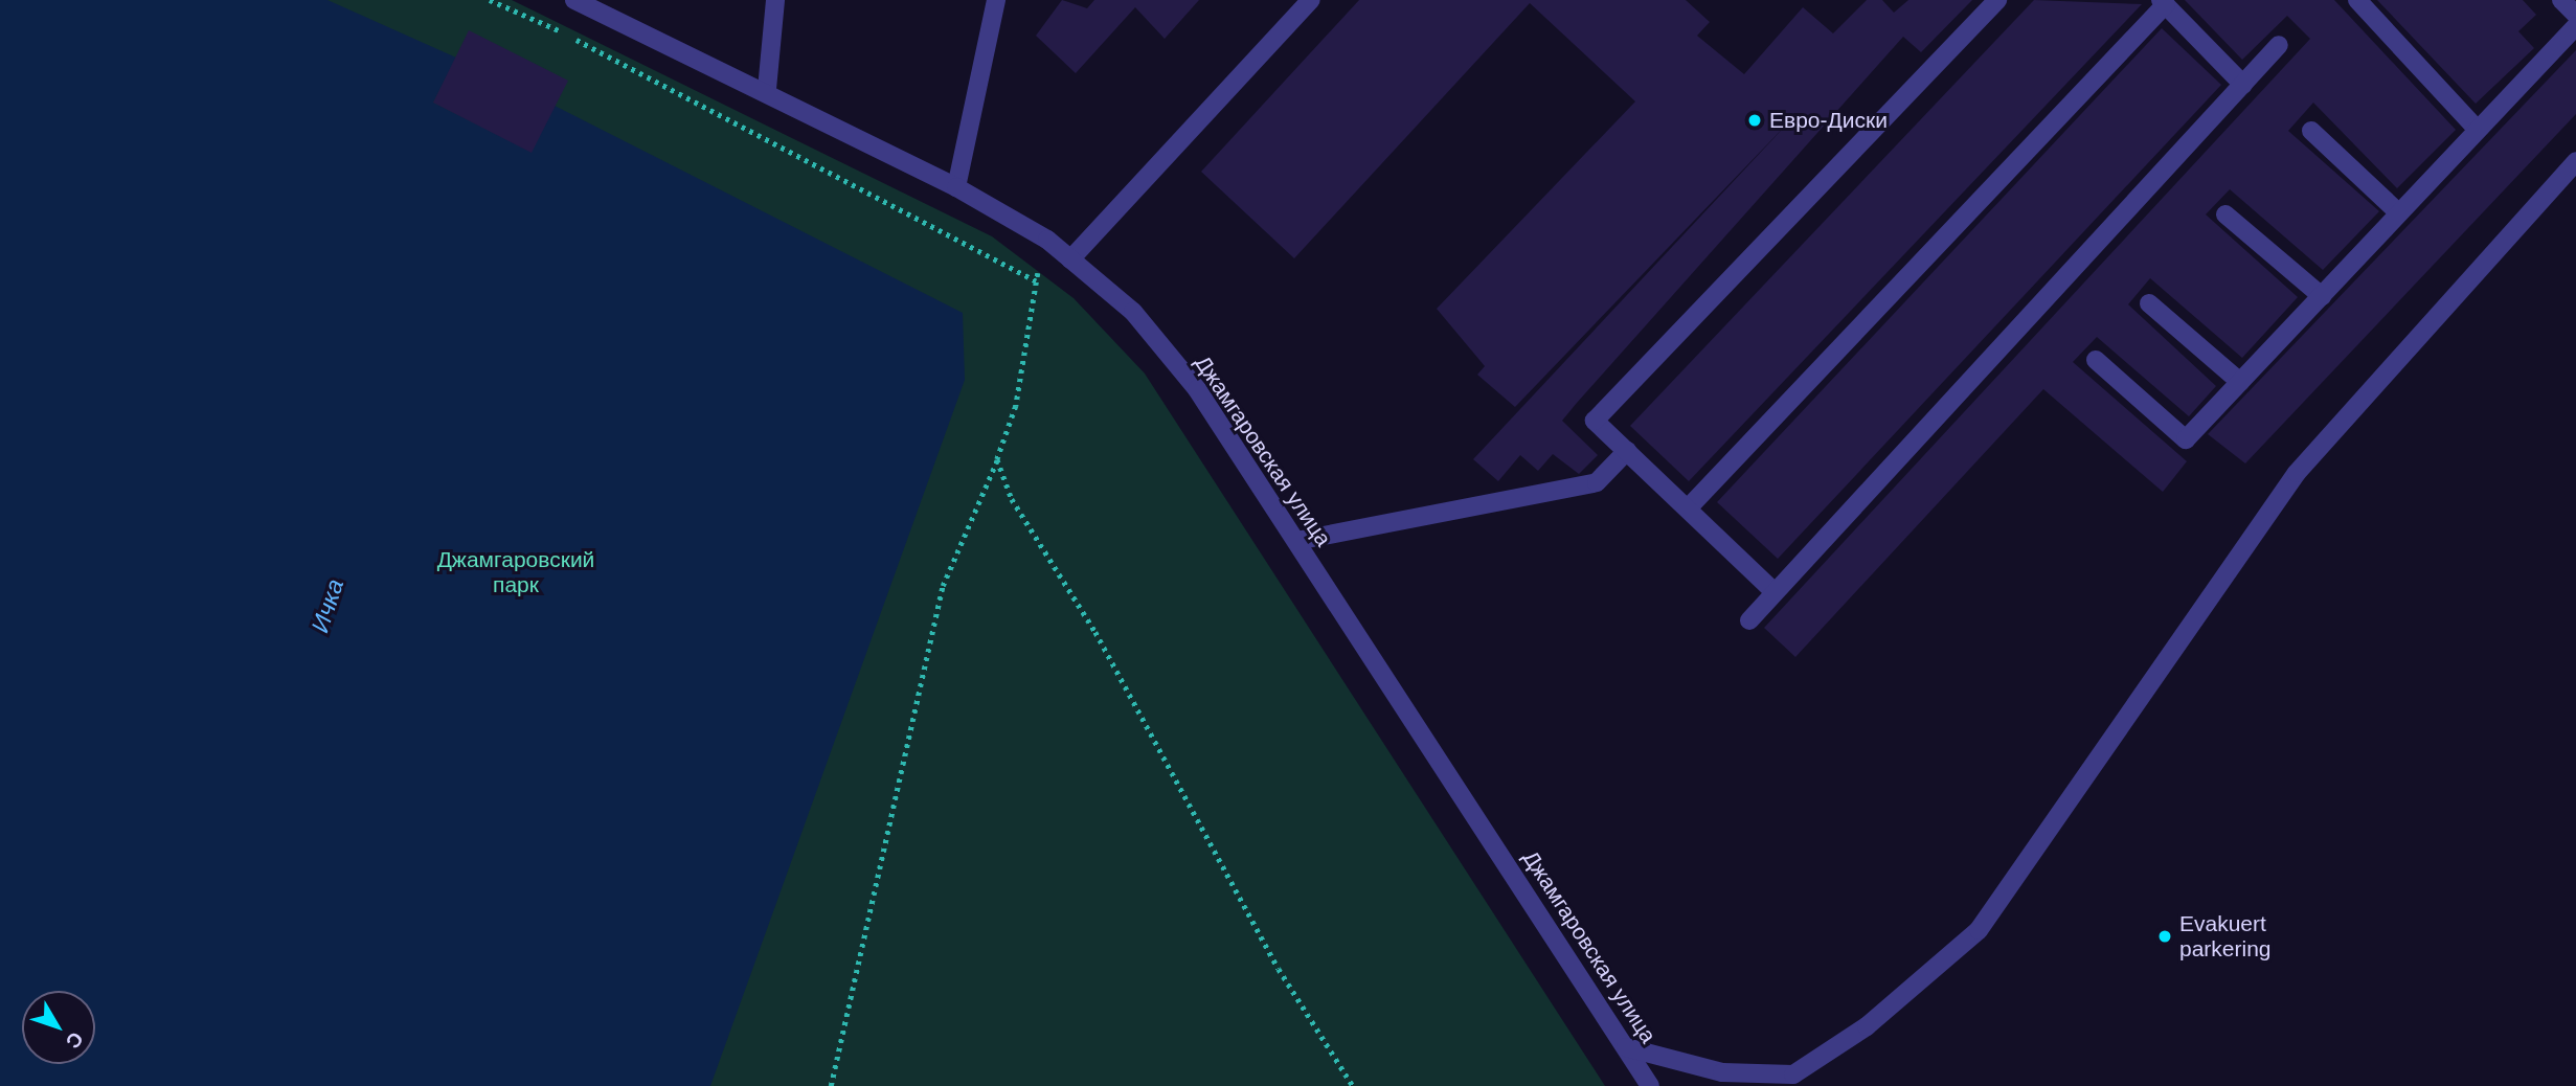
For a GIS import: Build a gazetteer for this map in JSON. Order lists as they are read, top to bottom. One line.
{"streets":{"street":["Джамгаровская улица"]},"water":["Ичка"],"parks":["Джамгаровский парк"],"places":["Евро-Диски","Evakuert parkering"],"north":"bottom right"}
